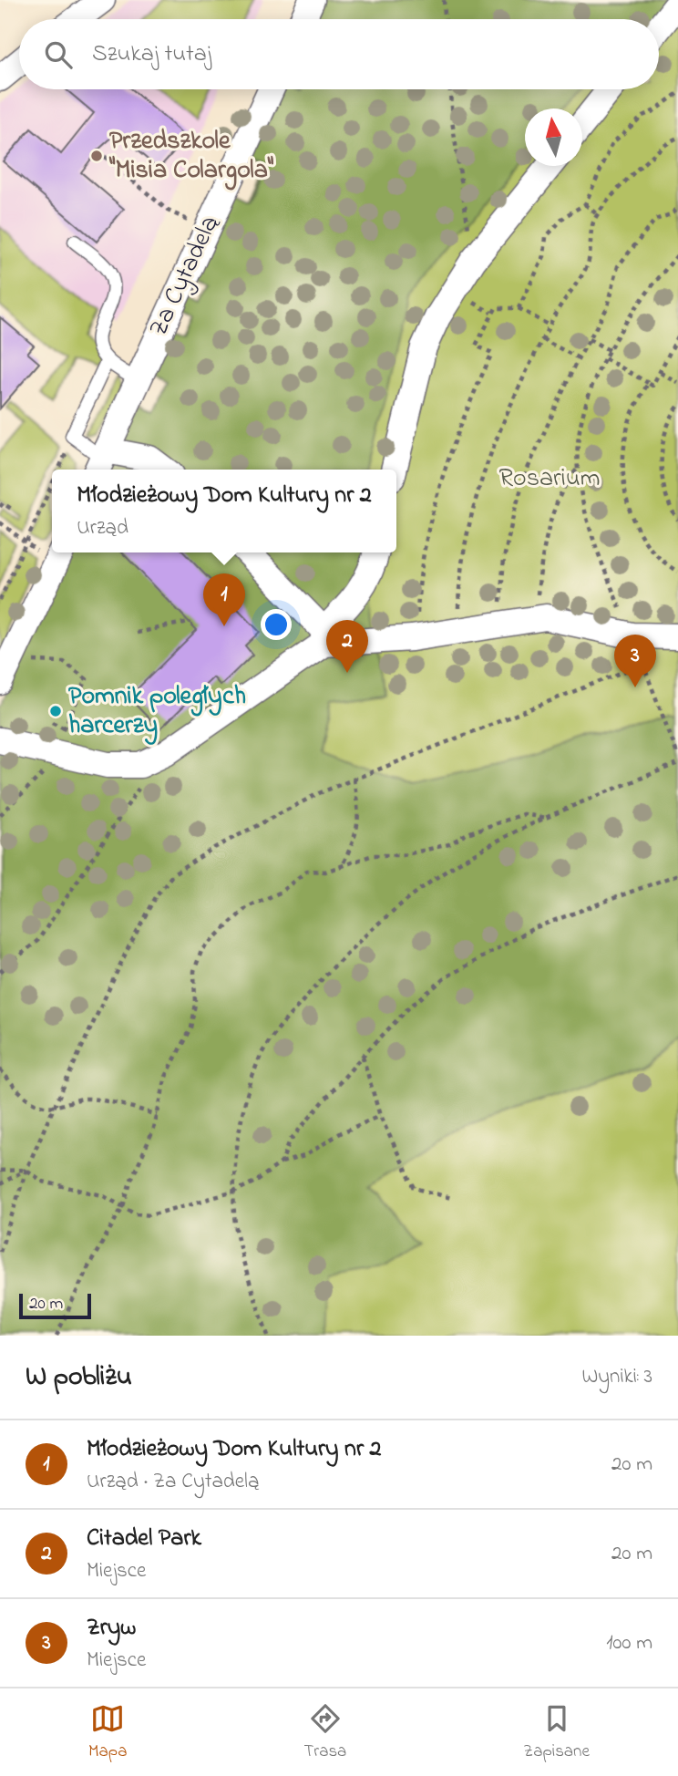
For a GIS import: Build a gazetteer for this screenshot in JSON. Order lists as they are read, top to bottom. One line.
{"streets":{"street":["Za Cytadelą"]},"parks":["Rosarium"],"places":["Przedszkole \"Misia Colargola\"","Pomnik poległych harcerzy"],"scale_bar":"20 m","north":"top","page":{"search":"Szukaj tutaj","popup":["Młodzieżowy Dom Kultury nr 2","Urząd"],"pins":["1","2","3"],"scale":"20 m","heading":["W pobliżu","Wyniki: 3"],"list":[{"mark":"1","name":"Młodzieżowy Dom Kultury nr 2","note":"Urząd · Za Cytadelą","value":"20 m"},{"mark":"2","name":"Citadel Park","note":"Miejsce","value":"20 m"},{"mark":"3","name":"Zryw","note":"Miejsce","value":"100 m"}],"nav":["Mapa","Trasa","Zapisane"]}}
